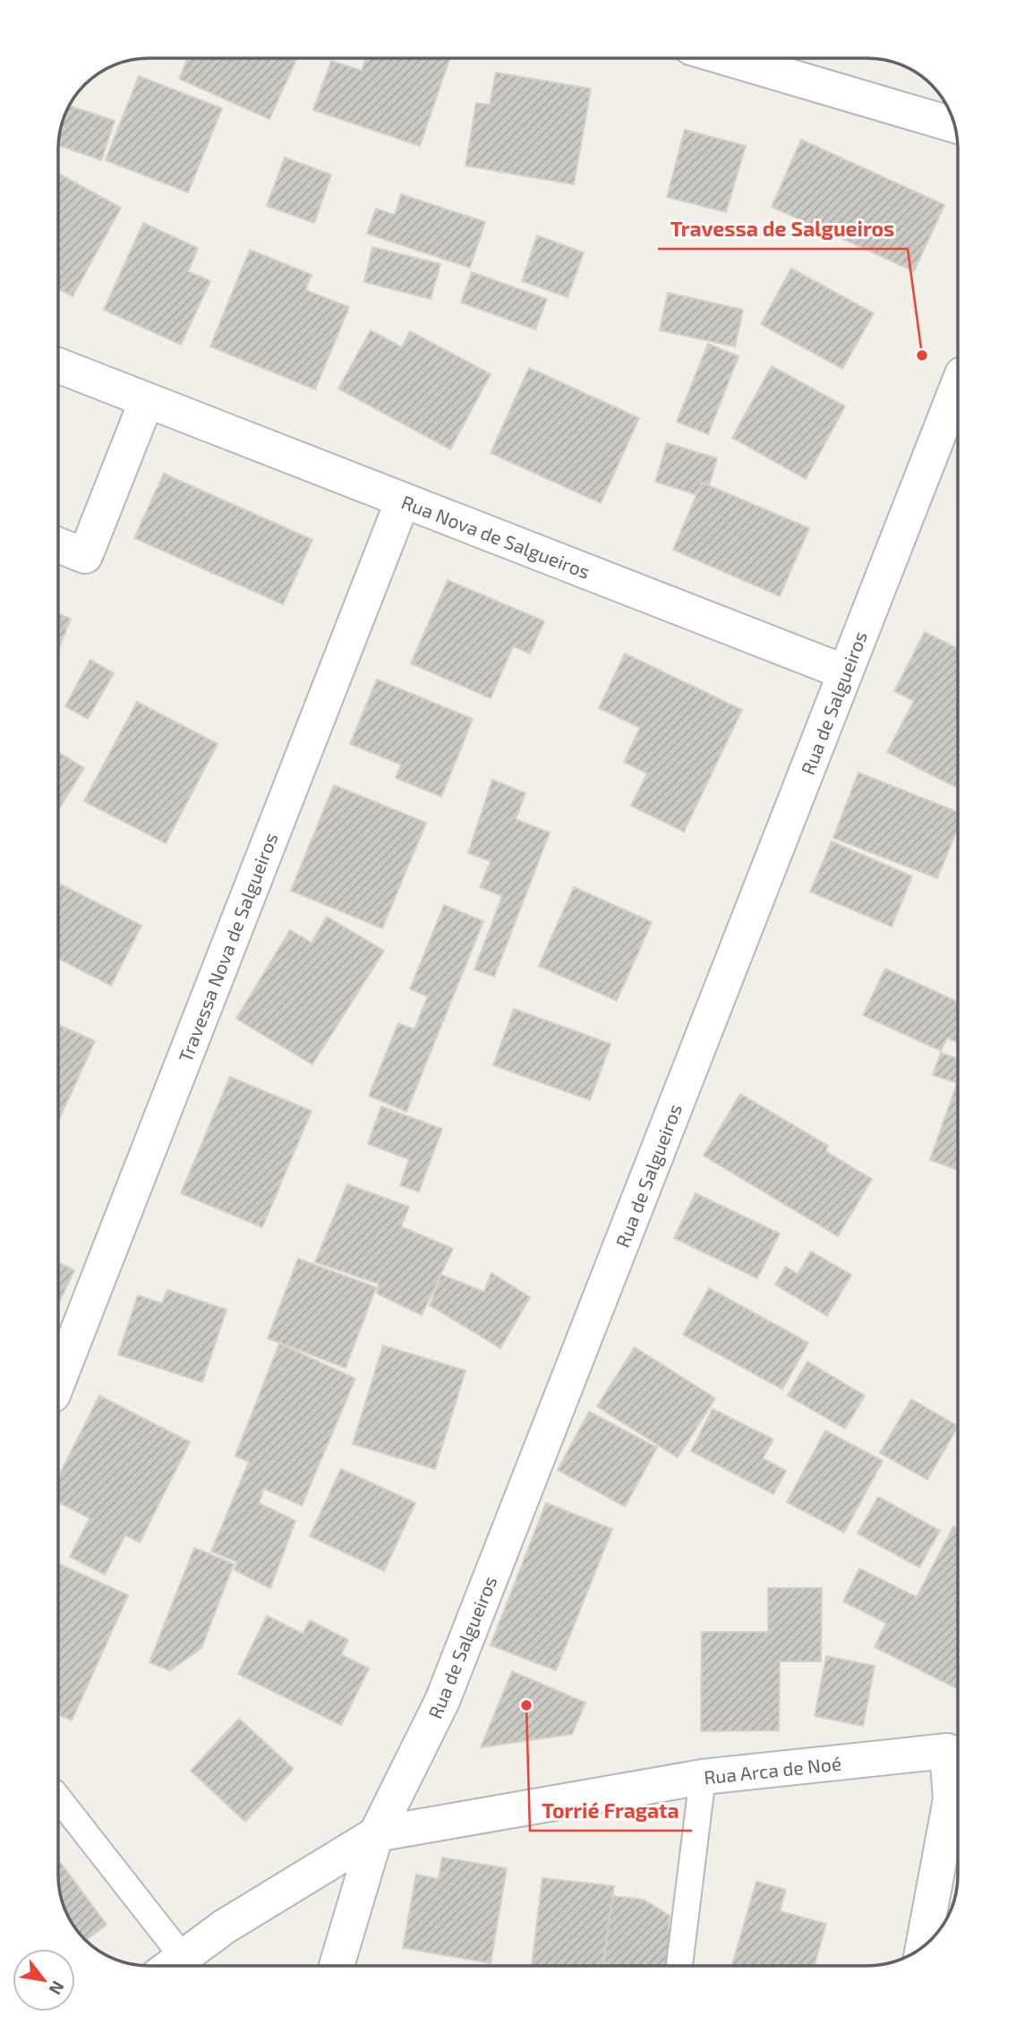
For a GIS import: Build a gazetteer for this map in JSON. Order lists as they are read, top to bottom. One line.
{"streets":{"street":["Rua Nova de Salgueiros","Rua de Salgueiros","Travessa Nova de Salgueiros","Rua Arca de Noé"]},"crossings":[["Rua Nova de Salgueiros","Rua de Salgueiros"],["Rua Nova de Salgueiros","Travessa Nova de Salgueiros"],["Rua de Salgueiros","Rua Arca de Noé"]],"places":["Travessa de Salgueiros","Torrié Fragata"],"north":"bottom right"}
